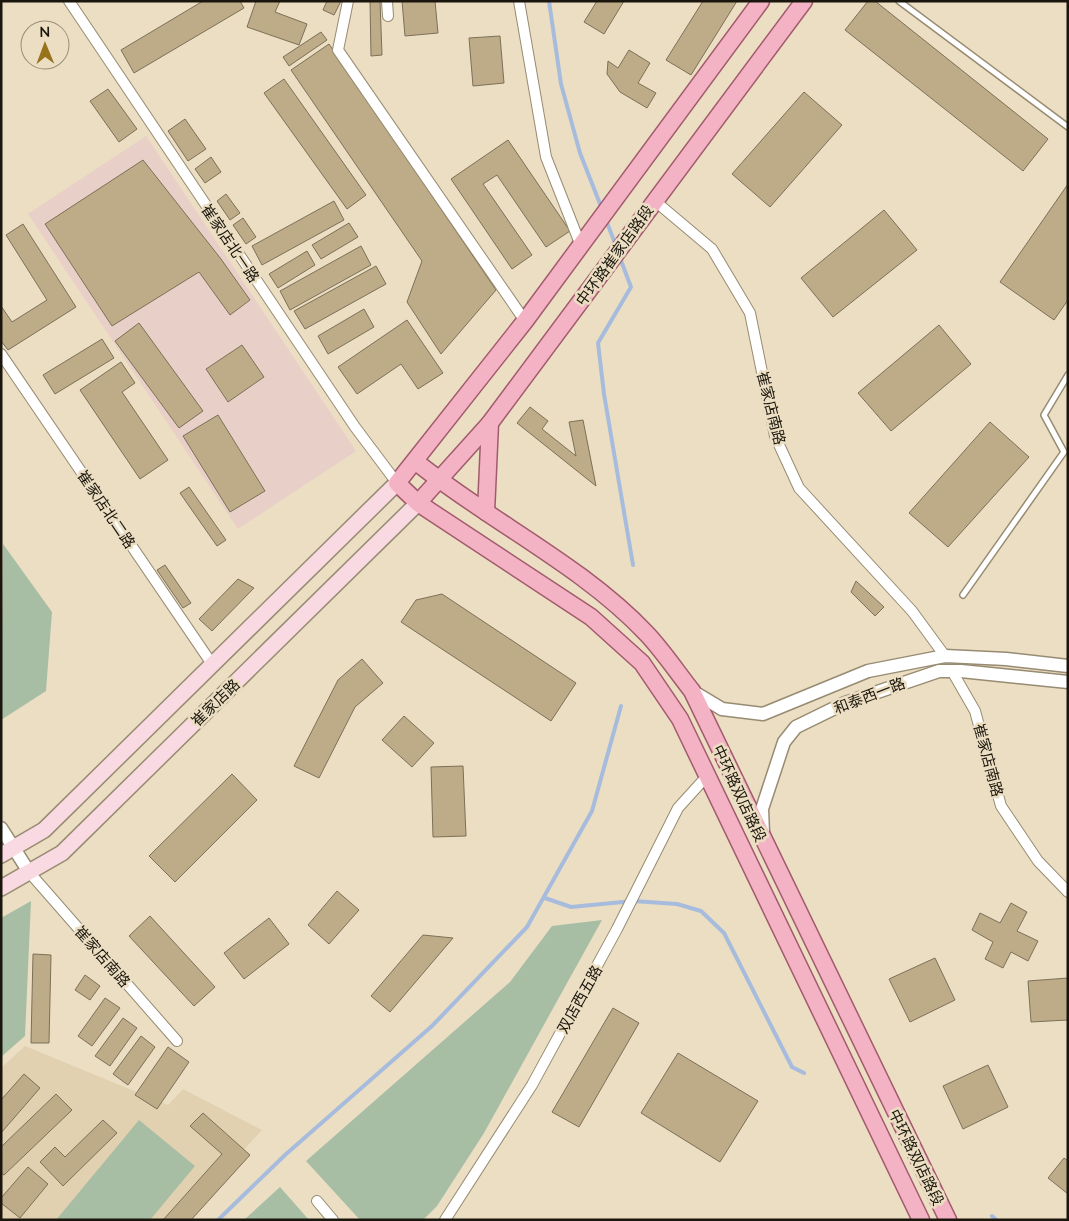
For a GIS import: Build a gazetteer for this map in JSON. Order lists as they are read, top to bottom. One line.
{"streets":{"main road":["中环路崔家店路段","崔家店路","中环路双店路段"],"street":["崔家店北一路","崔家店南路","崔家店北二路","和泰西一路","双店西五路"]},"crossings":[["崔家店北一路","崔家店路"],["崔家店北一路","中环路双店路段"],["中环路崔家店路段","崔家店南路"],["中环路崔家店路段","崔家店路"],["中环路崔家店路段","中环路双店路段"],["崔家店南路","和泰西一路"],["崔家店南路","崔家店路"],["崔家店北二路","崔家店路"],["和泰西一路","中环路双店路段"],["崔家店路","中环路双店路段"],["中环路双店路段","双店西五路"]],"north":"top"}
